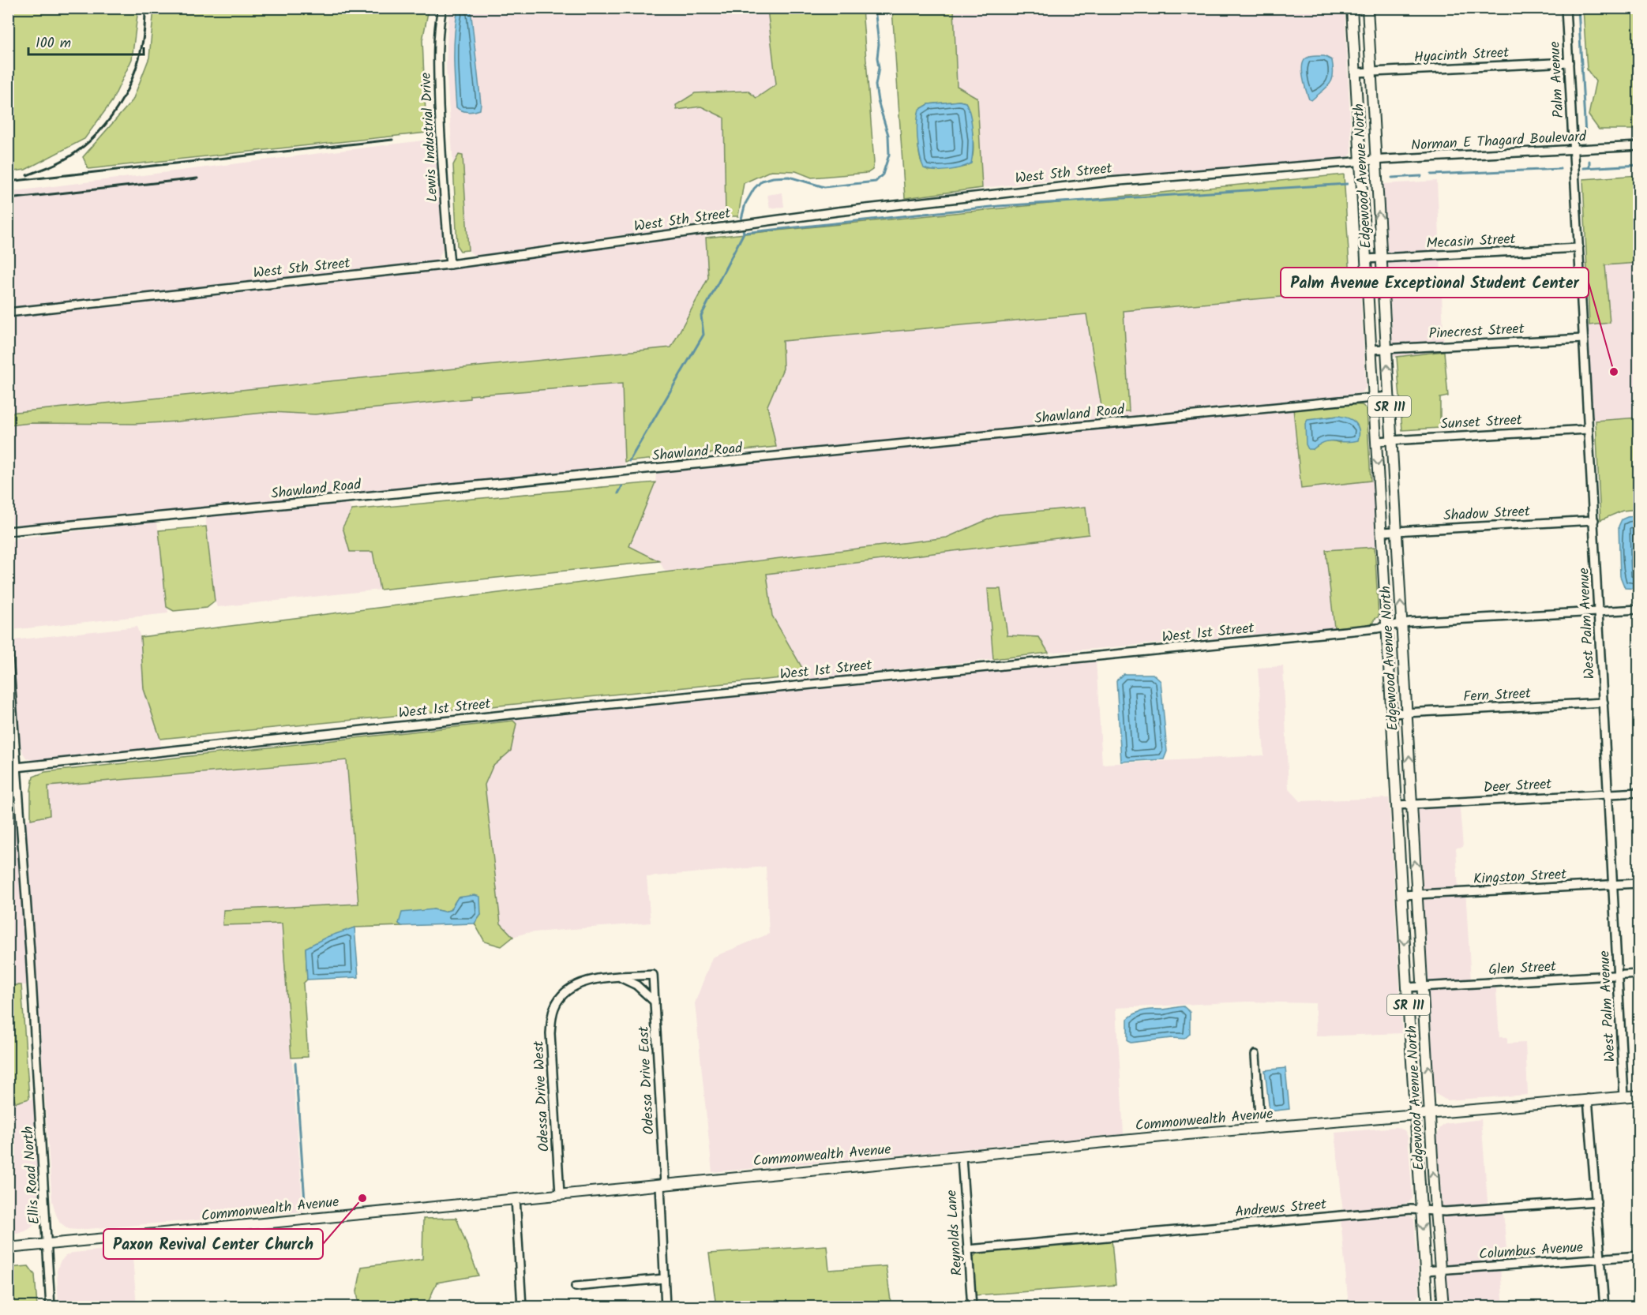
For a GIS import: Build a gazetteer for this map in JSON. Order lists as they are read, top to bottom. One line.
{"streets":{"main road":["Edgewood Avenue North","SR 111","Commonwealth Avenue"],"street":["Hyacinth Street","Palm Avenue","Lewis Industrial Drive","Norman E Thagard Boulevard","West 5th Street","Mecasin Street","Pinecrest Street","Shawland Road","Sunset Street","Shadow Street","West Palm Avenue","West 1st Street","Fern Street","Deer Street","Kingston Street","Glen Street","Odessa Drive East","Odessa Drive West","Ellis Road North","Andrews Street","Reynolds Lane","Columbus Avenue"]},"crossings":[["Hyacinth Street","Palm Avenue"],["Hyacinth Street","Edgewood Avenue North"],["Palm Avenue","Norman E Thagard Boulevard"],["Palm Avenue","West Palm Avenue"],["Lewis Industrial Drive","West 5th Street"],["Norman E Thagard Boulevard","West 5th Street"],["Norman E Thagard Boulevard","Edgewood Avenue North"],["Norman E Thagard Boulevard","West Palm Avenue"],["West 5th Street","Edgewood Avenue North"],["Edgewood Avenue North","Mecasin Street"],["Edgewood Avenue North","Pinecrest Street"],["Edgewood Avenue North","Shawland Road"],["Edgewood Avenue North","Sunset Street"],["Edgewood Avenue North","Shadow Street"],["Edgewood Avenue North","West 1st Street"],["Edgewood Avenue North","Fern Street"],["Edgewood Avenue North","Deer Street"],["Edgewood Avenue North","Kingston Street"],["Edgewood Avenue North","Glen Street"],["Edgewood Avenue North","Commonwealth Avenue"],["Edgewood Avenue North","Andrews Street"],["Edgewood Avenue North","Columbus Avenue"],["Mecasin Street","West Palm Avenue"],["Pinecrest Street","West Palm Avenue"],["Sunset Street","West Palm Avenue"],["Shadow Street","West Palm Avenue"],["West Palm Avenue","West 1st Street"],["West Palm Avenue","Fern Street"],["West Palm Avenue","Deer Street"],["West Palm Avenue","Kingston Street"],["West Palm Avenue","Glen Street"],["West Palm Avenue","Commonwealth Avenue"],["West 1st Street","Ellis Road North"],["Odessa Drive East","Odessa Drive West"],["Odessa Drive East","Commonwealth Avenue"],["Odessa Drive West","Commonwealth Avenue"],["Commonwealth Avenue","Ellis Road North"],["Commonwealth Avenue","Reynolds Lane"],["Andrews Street","Reynolds Lane"]],"places":["Palm Avenue Exceptional Student Center","Paxon Revival Center Church"],"scale_bar":"100 m"}
